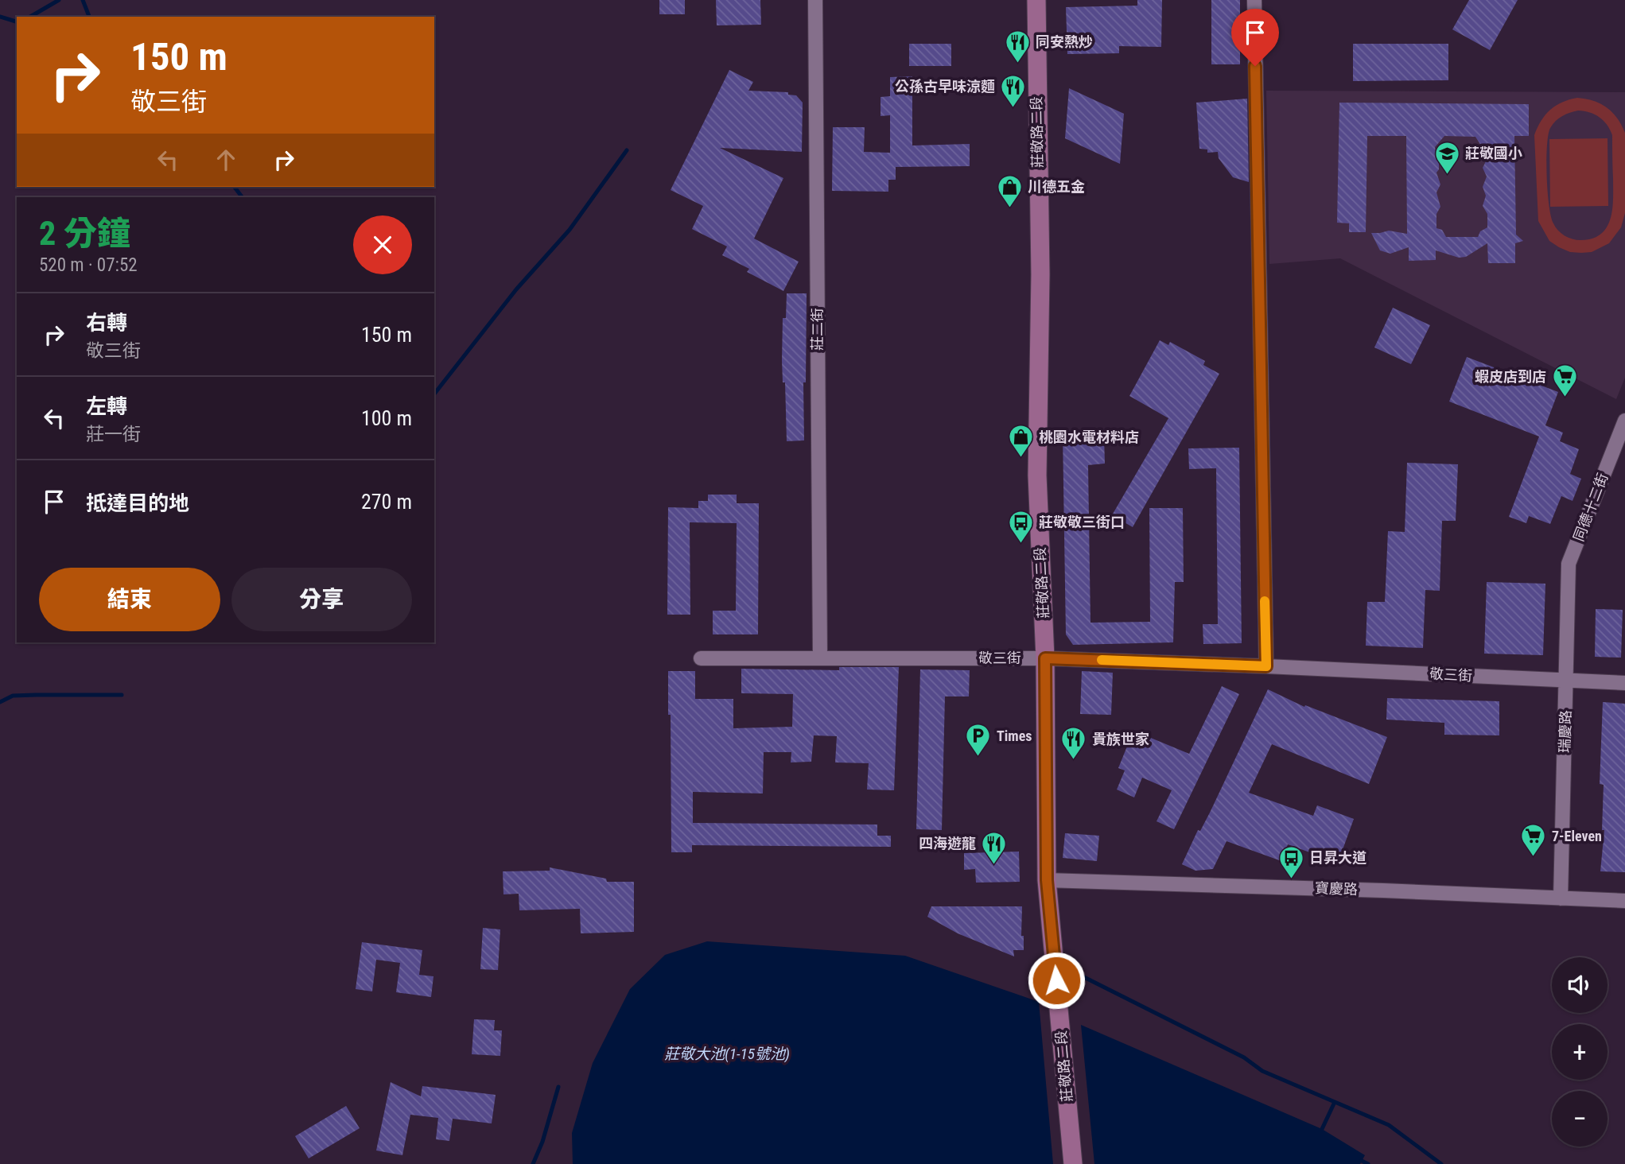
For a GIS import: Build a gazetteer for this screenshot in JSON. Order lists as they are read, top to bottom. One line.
{"streets":{"street":["莊敬路二段","莊二街","同德十二街","敬三街","瑞慶路","寶慶路"]},"crossings":[["莊敬路二段","敬三街"],["莊敬路二段","寶慶路"],["莊二街","敬三街"],["同德十二街","瑞慶路"],["敬三街","瑞慶路"],["瑞慶路","寶慶路"]],"water":["莊敬大池(1-15號池)"],"places":{"restaurant":["同安熱炒","公孫古早味涼麵","貴族世家","四海遊龍"],"school or university":["莊敬國小"],"shop":["川德五金","桃園水電材料店"],"supermarket":["蝦皮店到店","7-Eleven"],"bus stop":["莊敬敬三街口","日昇大道"],"parking":["Times"]},"page":{"turn":["150 m","敬三街"],"heading":["2 分鐘","520 m · 07:52"],"list":[{"name":"右轉","note":"敬三街","value":"150 m"},{"name":"左轉","note":"莊一街","value":"100 m"},{"name":"抵達目的地","value":"270 m"}],"buttons":["結束","分享"],"map_buttons":["+","−"]}}
